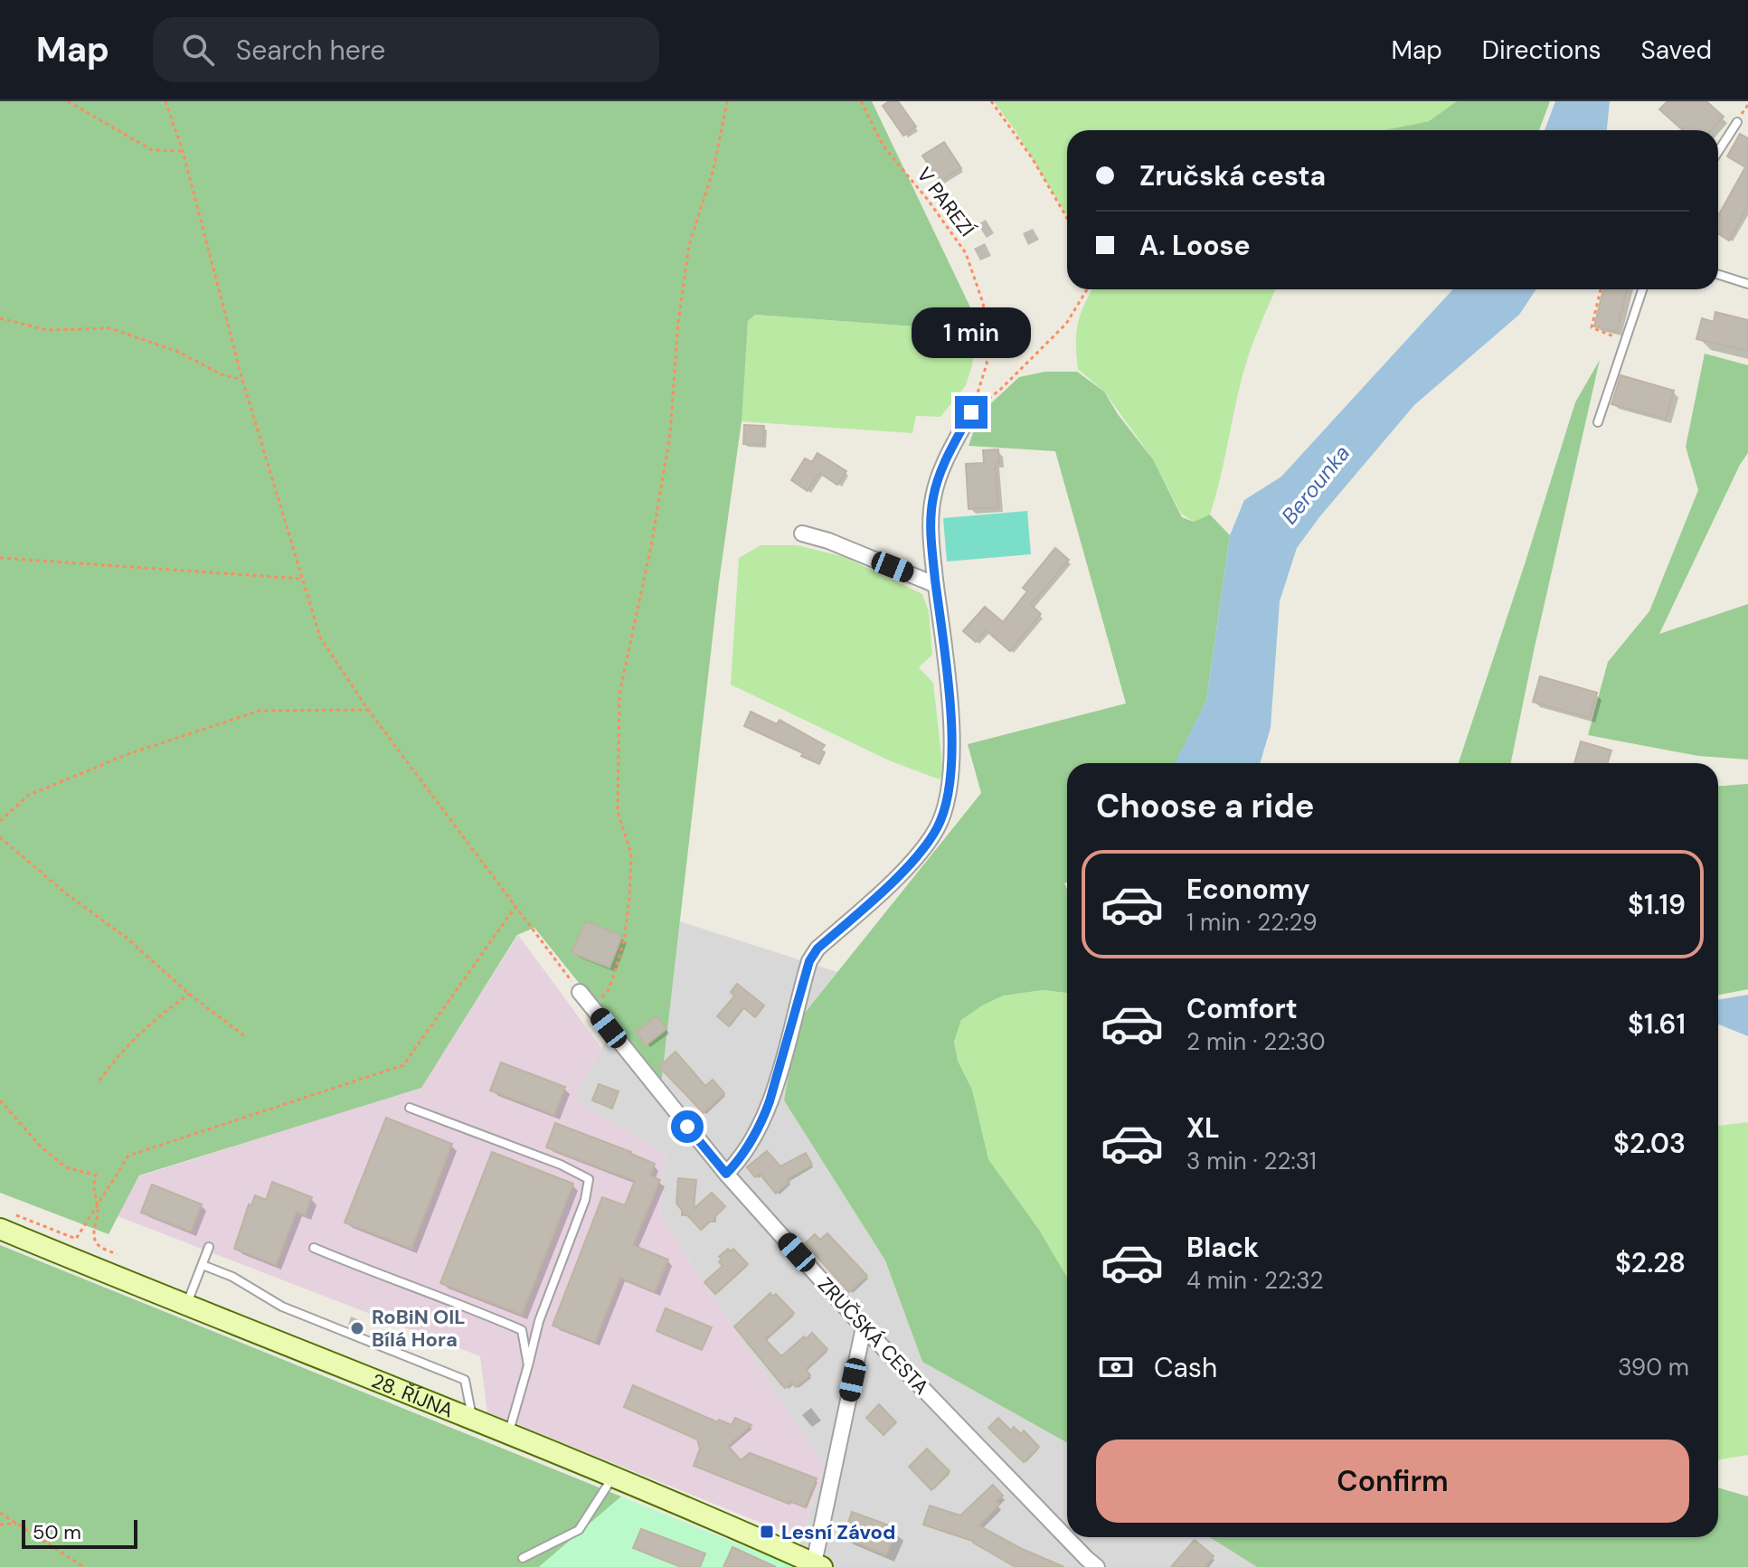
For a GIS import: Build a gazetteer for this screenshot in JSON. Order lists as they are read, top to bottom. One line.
{"streets":{"main road":["28. ŘÍJNA"],"street":["ZRUČSKÁ CESTA"],"path":["V PAREZÍ"]},"water":["Berounka"],"places":{"other":["RoBiN OIL Bílá Hora"],"transit":["Lesní Závod"]},"scale_bar":"50 m","page":{"header":"Map","search":"Search here","nav":["Map","Directions","Saved"],"banner":["Zručská cesta","A. Loose"],"bubble":"1 min","heading":"Choose a ride","list":[{"name":"Economy","note":"1 min · 22:29","value":"$1.19"},{"name":"Comfort","note":"2 min · 22:30","value":"$1.61"},{"name":"XL","note":"3 min · 22:31","value":"$2.03"},{"name":"Black","note":"4 min · 22:32","value":"$2.28"}],"pay":["Cash","390 m"],"buttons":"Confirm","scale":"50 m"}}
